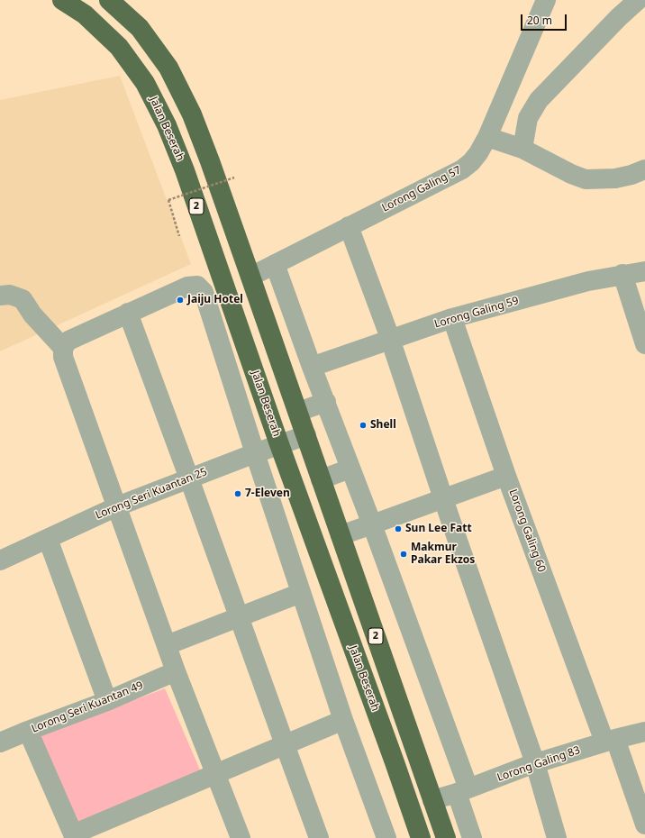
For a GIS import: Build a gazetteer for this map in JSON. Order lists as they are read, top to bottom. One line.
{"streets":{"highway":["Jalan Beserah","2"],"street":["Lorong Galing 57","Lorong Galing 59","Lorong Seri Kuantan 25","Lorong Galing 60","Lorong Seri Kuantan 49","Lorong Galing 83"]},"crossings":[["Jalan Beserah","Lorong Seri Kuantan 25"],["Lorong Galing 57","2"],["2","Lorong Seri Kuantan 25"],["2","Lorong Galing 83"],["Lorong Galing 59","Lorong Galing 60"],["Lorong Galing 60","Lorong Galing 83"]],"places":["Jaiju Hotel","Shell","7-Eleven","Sun Lee Fatt","Makmur Pakar Ekzos"],"scale_bar":"20 m"}
